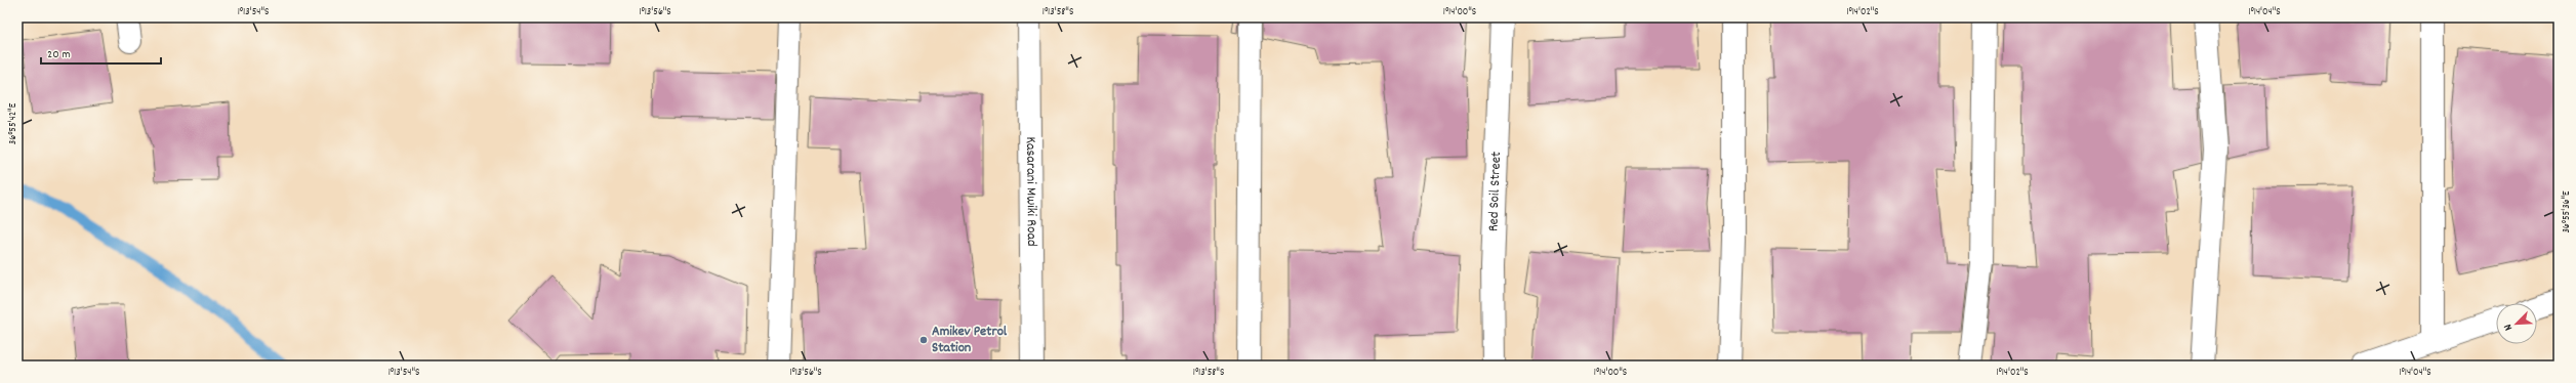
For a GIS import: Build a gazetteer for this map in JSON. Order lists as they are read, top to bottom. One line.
{"streets":{"street":["Kasarani Mwiki Road","Red Soil Street"]},"places":["Amikev Petrol Station"],"scale_bar":"20 m","north":"bottom left","coordinates":["1°13'54\"S","1°13'56\"S","1°13'58\"S","1°14'00\"S","1°14'02\"S","1°14'04\"S","36°55'42\"E","36°55'36\"E"]}
